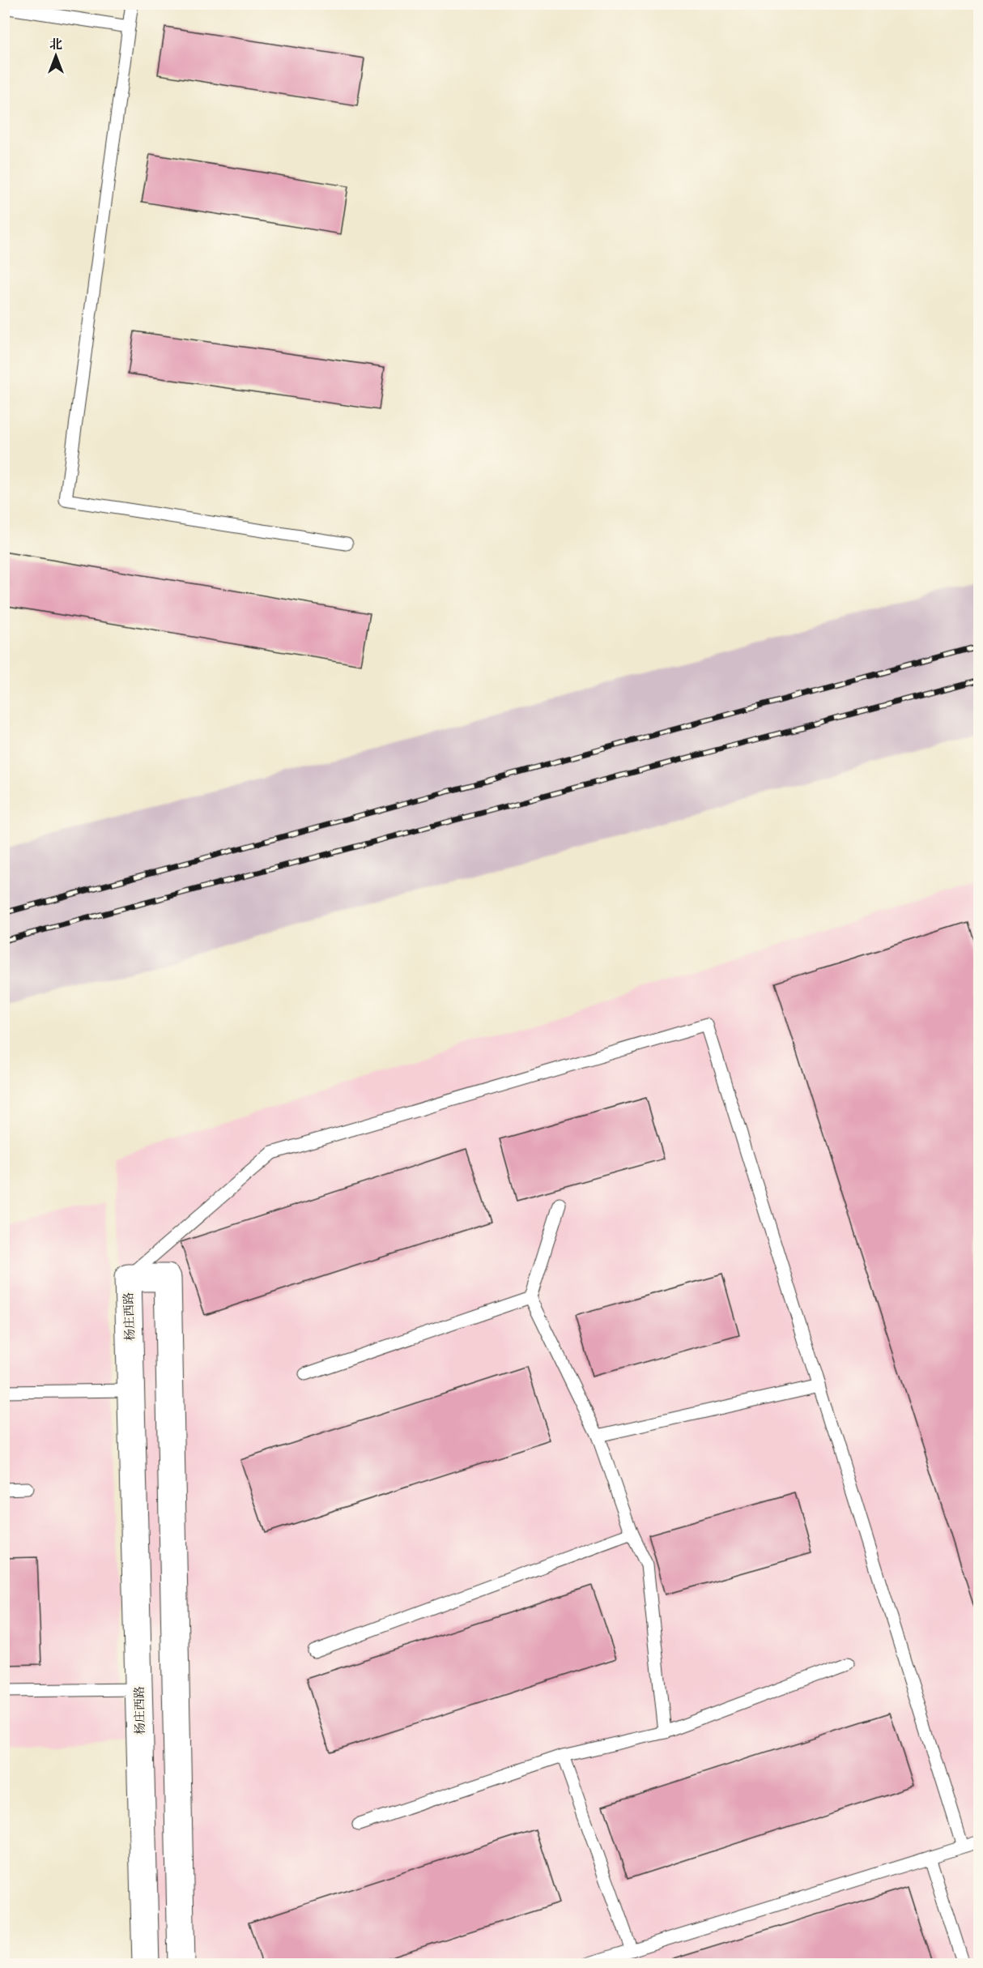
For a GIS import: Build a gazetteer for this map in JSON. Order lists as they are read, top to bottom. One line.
{"streets":{"street":["杨庄西路"]},"north":"top"}
